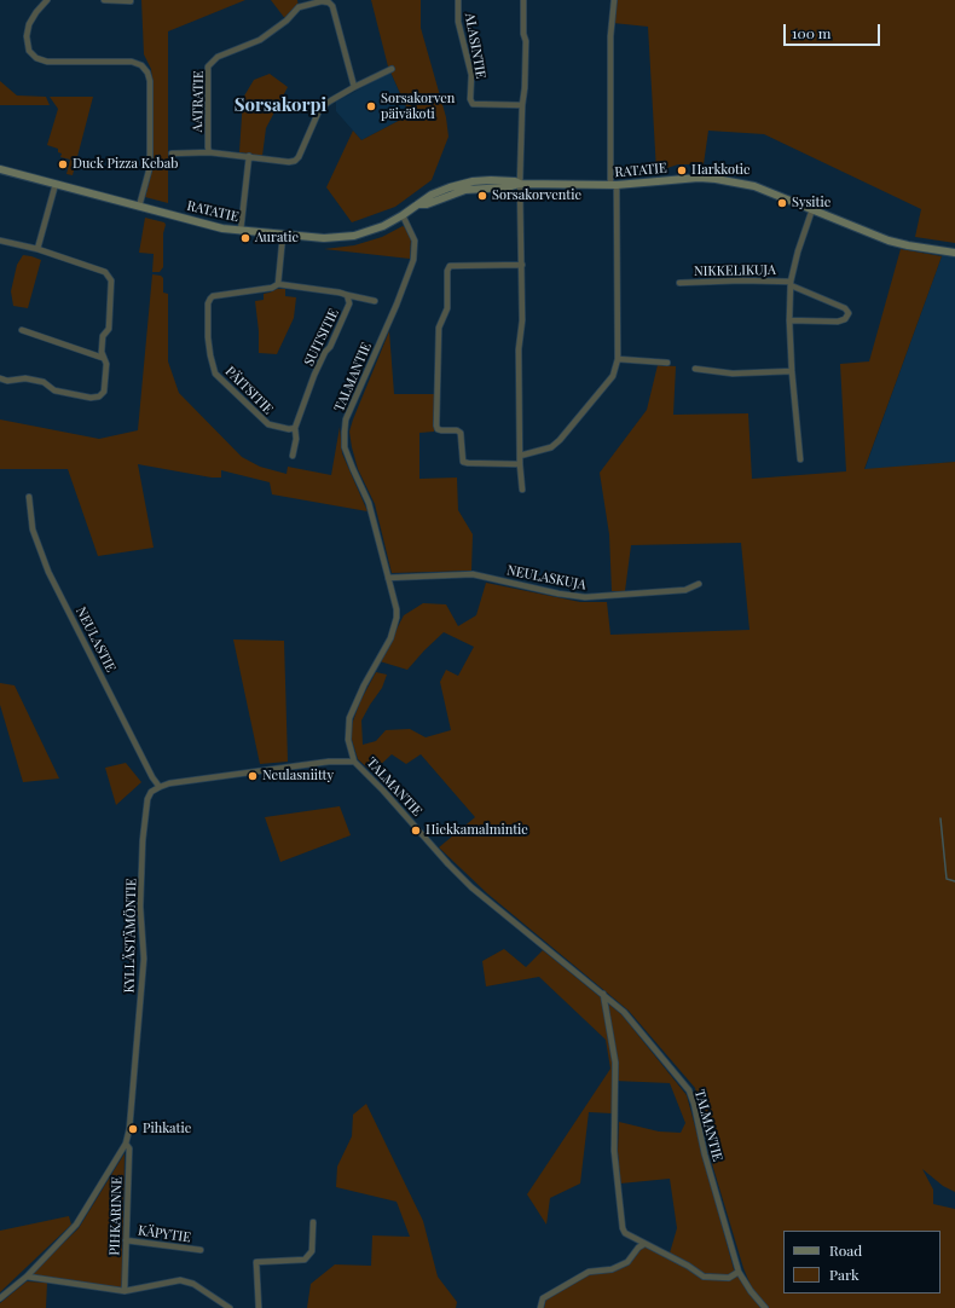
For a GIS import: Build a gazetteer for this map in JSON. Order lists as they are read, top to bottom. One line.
{"streets":{"street":["ALASINTIE","AATRATIE","RATATIE","NIKKELIKUJA","SUITSITIE","TALMANTIE","PÄITSITIE","NEULASKUJA","NEULASTIE","KYLLÄSTÄMÖNTIE","PIHKARINNE","KÄPYTIE"]},"crossings":[["RATATIE","TALMANTIE"],["SUITSITIE","PÄITSITIE"],["TALMANTIE","NEULASKUJA"],["NEULASTIE","KYLLÄSTÄMÖNTIE"],["KYLLÄSTÄMÖNTIE","PIHKARINNE"],["PIHKARINNE","KÄPYTIE"]],"districts":["Sorsakorpi"],"places":["Sorsakorven päiväkoti","Duck Pizza Kebab","Harkkotie","Sorsakorventie","Sysitie","Auratie","Neulasniitty","Hiekkamalmintie","Pihkatie"],"legend":["Road","Park"],"scale_bar":"100 m"}
